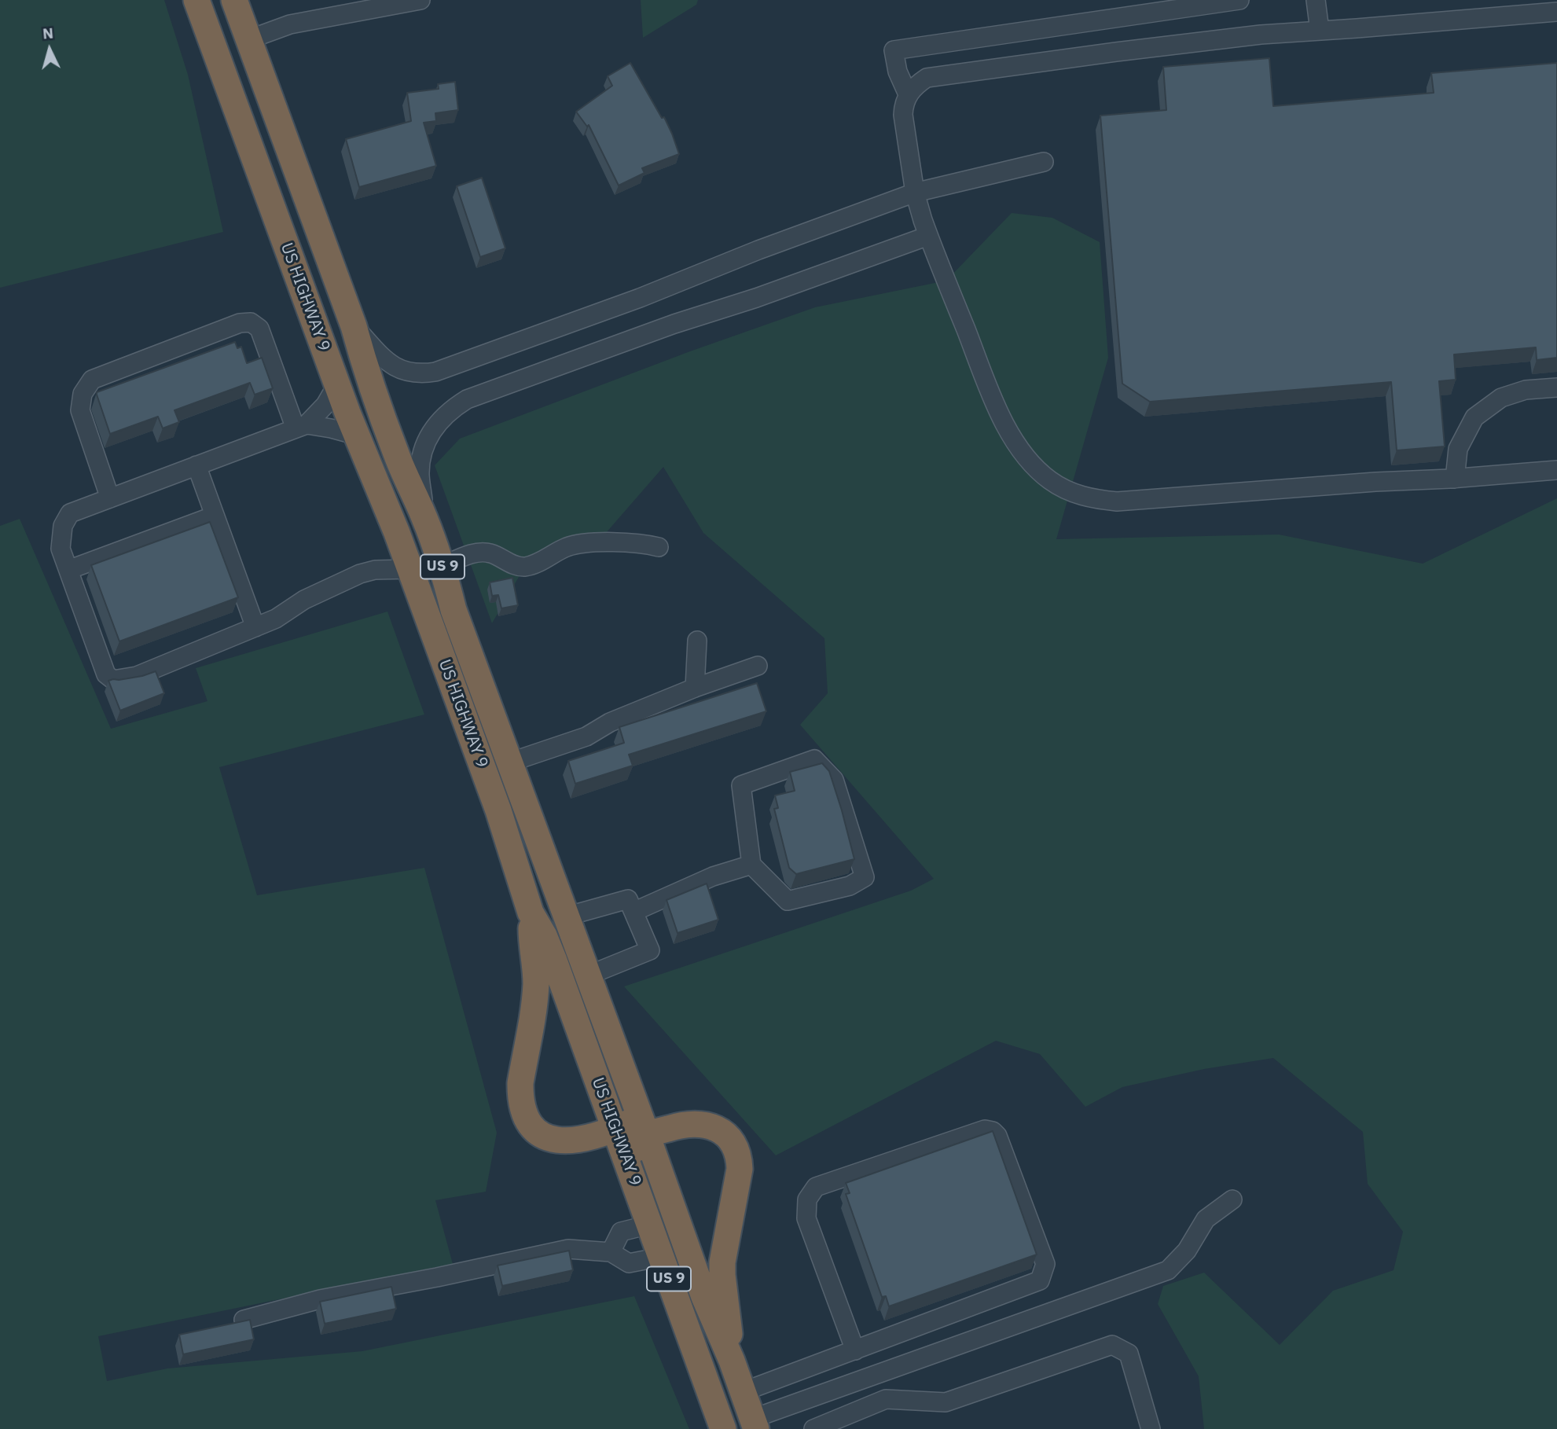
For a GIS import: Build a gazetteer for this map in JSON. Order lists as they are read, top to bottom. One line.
{"streets":{"highway":["US HIGHWAY 9","US 9"]},"north":"top"}
